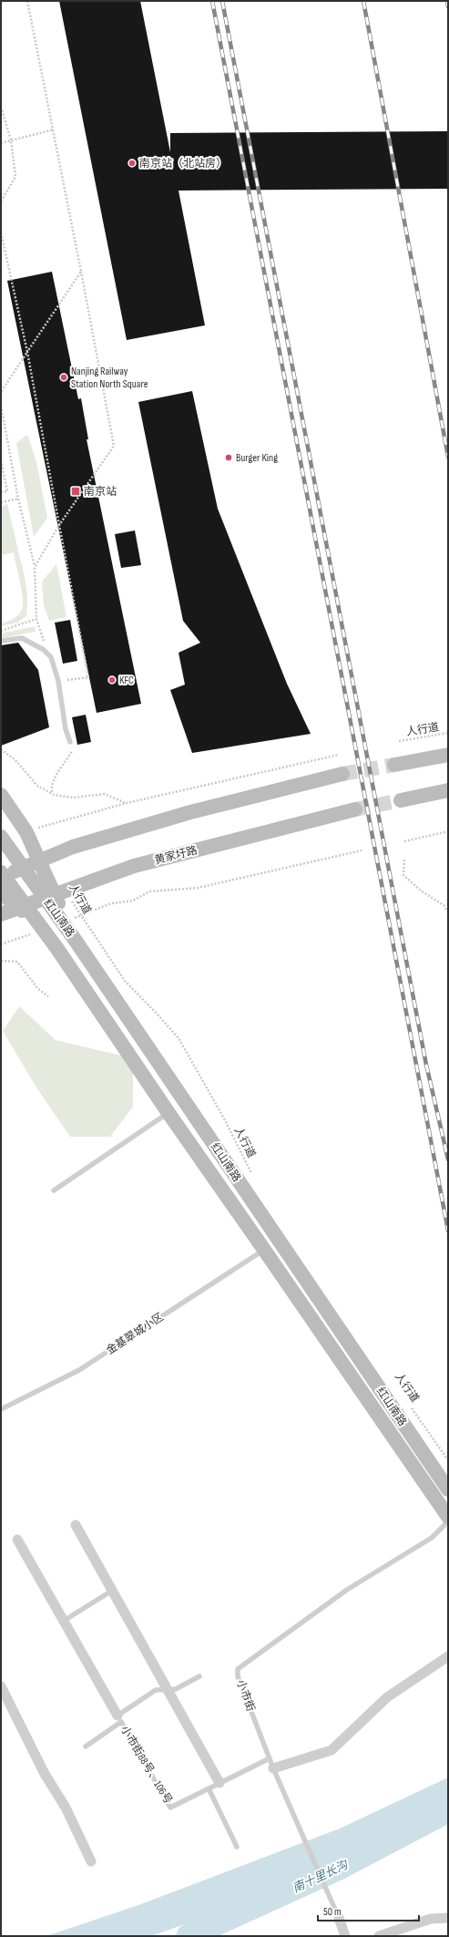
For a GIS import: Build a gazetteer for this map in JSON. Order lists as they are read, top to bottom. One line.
{"streets":{"street":["黄家圩路","红山南路"],"lane":["金基翠城小区","小市街","小市街88号、106号"],"path":["人行道"]},"crossings":[["人行道","黄家圩路"],["人行道","红山南路"],["黄家圩路","红山南路"],["红山南路","金基翠城小区"],["小市街","小市街88号、106号"]],"water":["南十里长沟"],"places":{"other":["南京站（北站房）","Nanjing Railway Station North Square","Burger King","KFC"],"transit":["南京站"]},"scale_bar":"50 m"}
